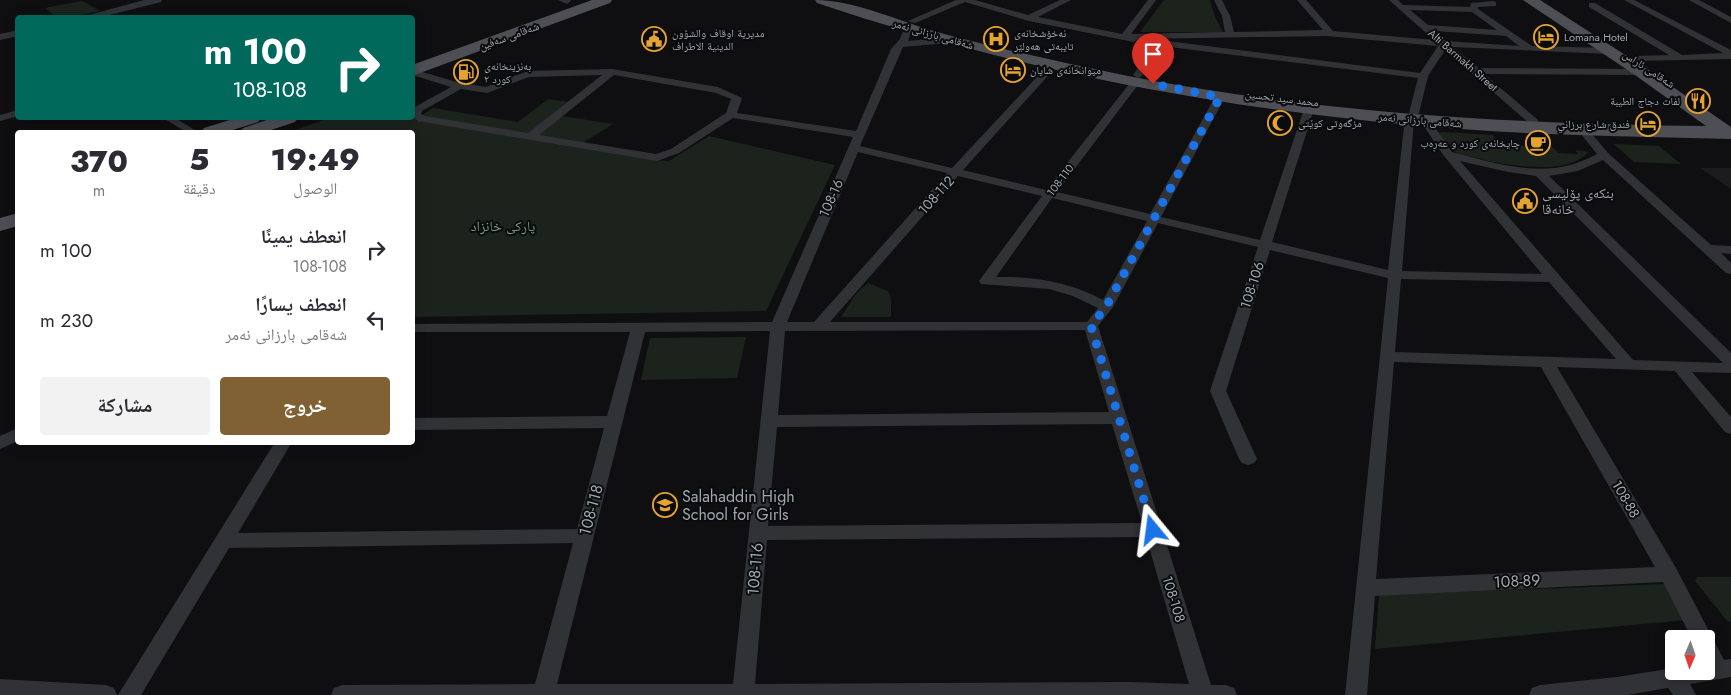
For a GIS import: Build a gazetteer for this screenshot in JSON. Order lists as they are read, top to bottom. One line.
{"streets":{"main road":["شەقامی بارزانی نەمر","شەقامی سەفین","شەقامی ئاراس","محمد سید تحسین"],"street":["Alti Barmakh Street","108-110","108-112","108-16","108-106","108-88","108-118","108-116","108-89","108-108"]},"crossings":[["شەقامی بارزانی نەمر","شەقامی ئاراس"],["شەقامی بارزانی نەمر","محمد سید تحسین"],["شەقامی بارزانی نەمر","108-110"],["شەقامی بارزانی نەمر","108-112"],["شەقامی بارزانی نەمر","108-106"],["Alti Barmakh Street","محمد سید تحسین"],["شەقامی ئاراس","محمد سید تحسین"],["محمد سید تحسین","108-110"],["108-16","108-116"],["108-88","108-89"]],"parks":["پارکی خانزاد"],"places":{"hotel":["Lomana Hotel","میوانخانەی شایان","فندق شارع برزاني"],"public building":["مديرية اوقاف والشؤون الدينية الاطراف","بنکەی پۆلیسی خانەقا"],"hospital":["نەخۆشخانەی تایبەتی هەولێر"],"fuel station":["بەنزینخانەی كورد ٢"],"restaurant":["لفات دجاج الطيبة"],"mosque":["مزگەوتی کوێتی"],"cafe":["چایخانەی کورد و عەڕەب"],"school or university":["Salahaddin High School for Girls"]},"north":"bottom","page":{"turn":["100 m","108-108"],"eta":["19:49","الوصول","5","دقيقة","370","m"],"list":[{"name":"انعطف يمينًا","note":"108-108","value":"100 m"},{"name":"انعطف يسارًا","note":"شەقامی بارزانی نەمر","value":"230 m"}],"buttons":["خروج","مشاركة"]}}
